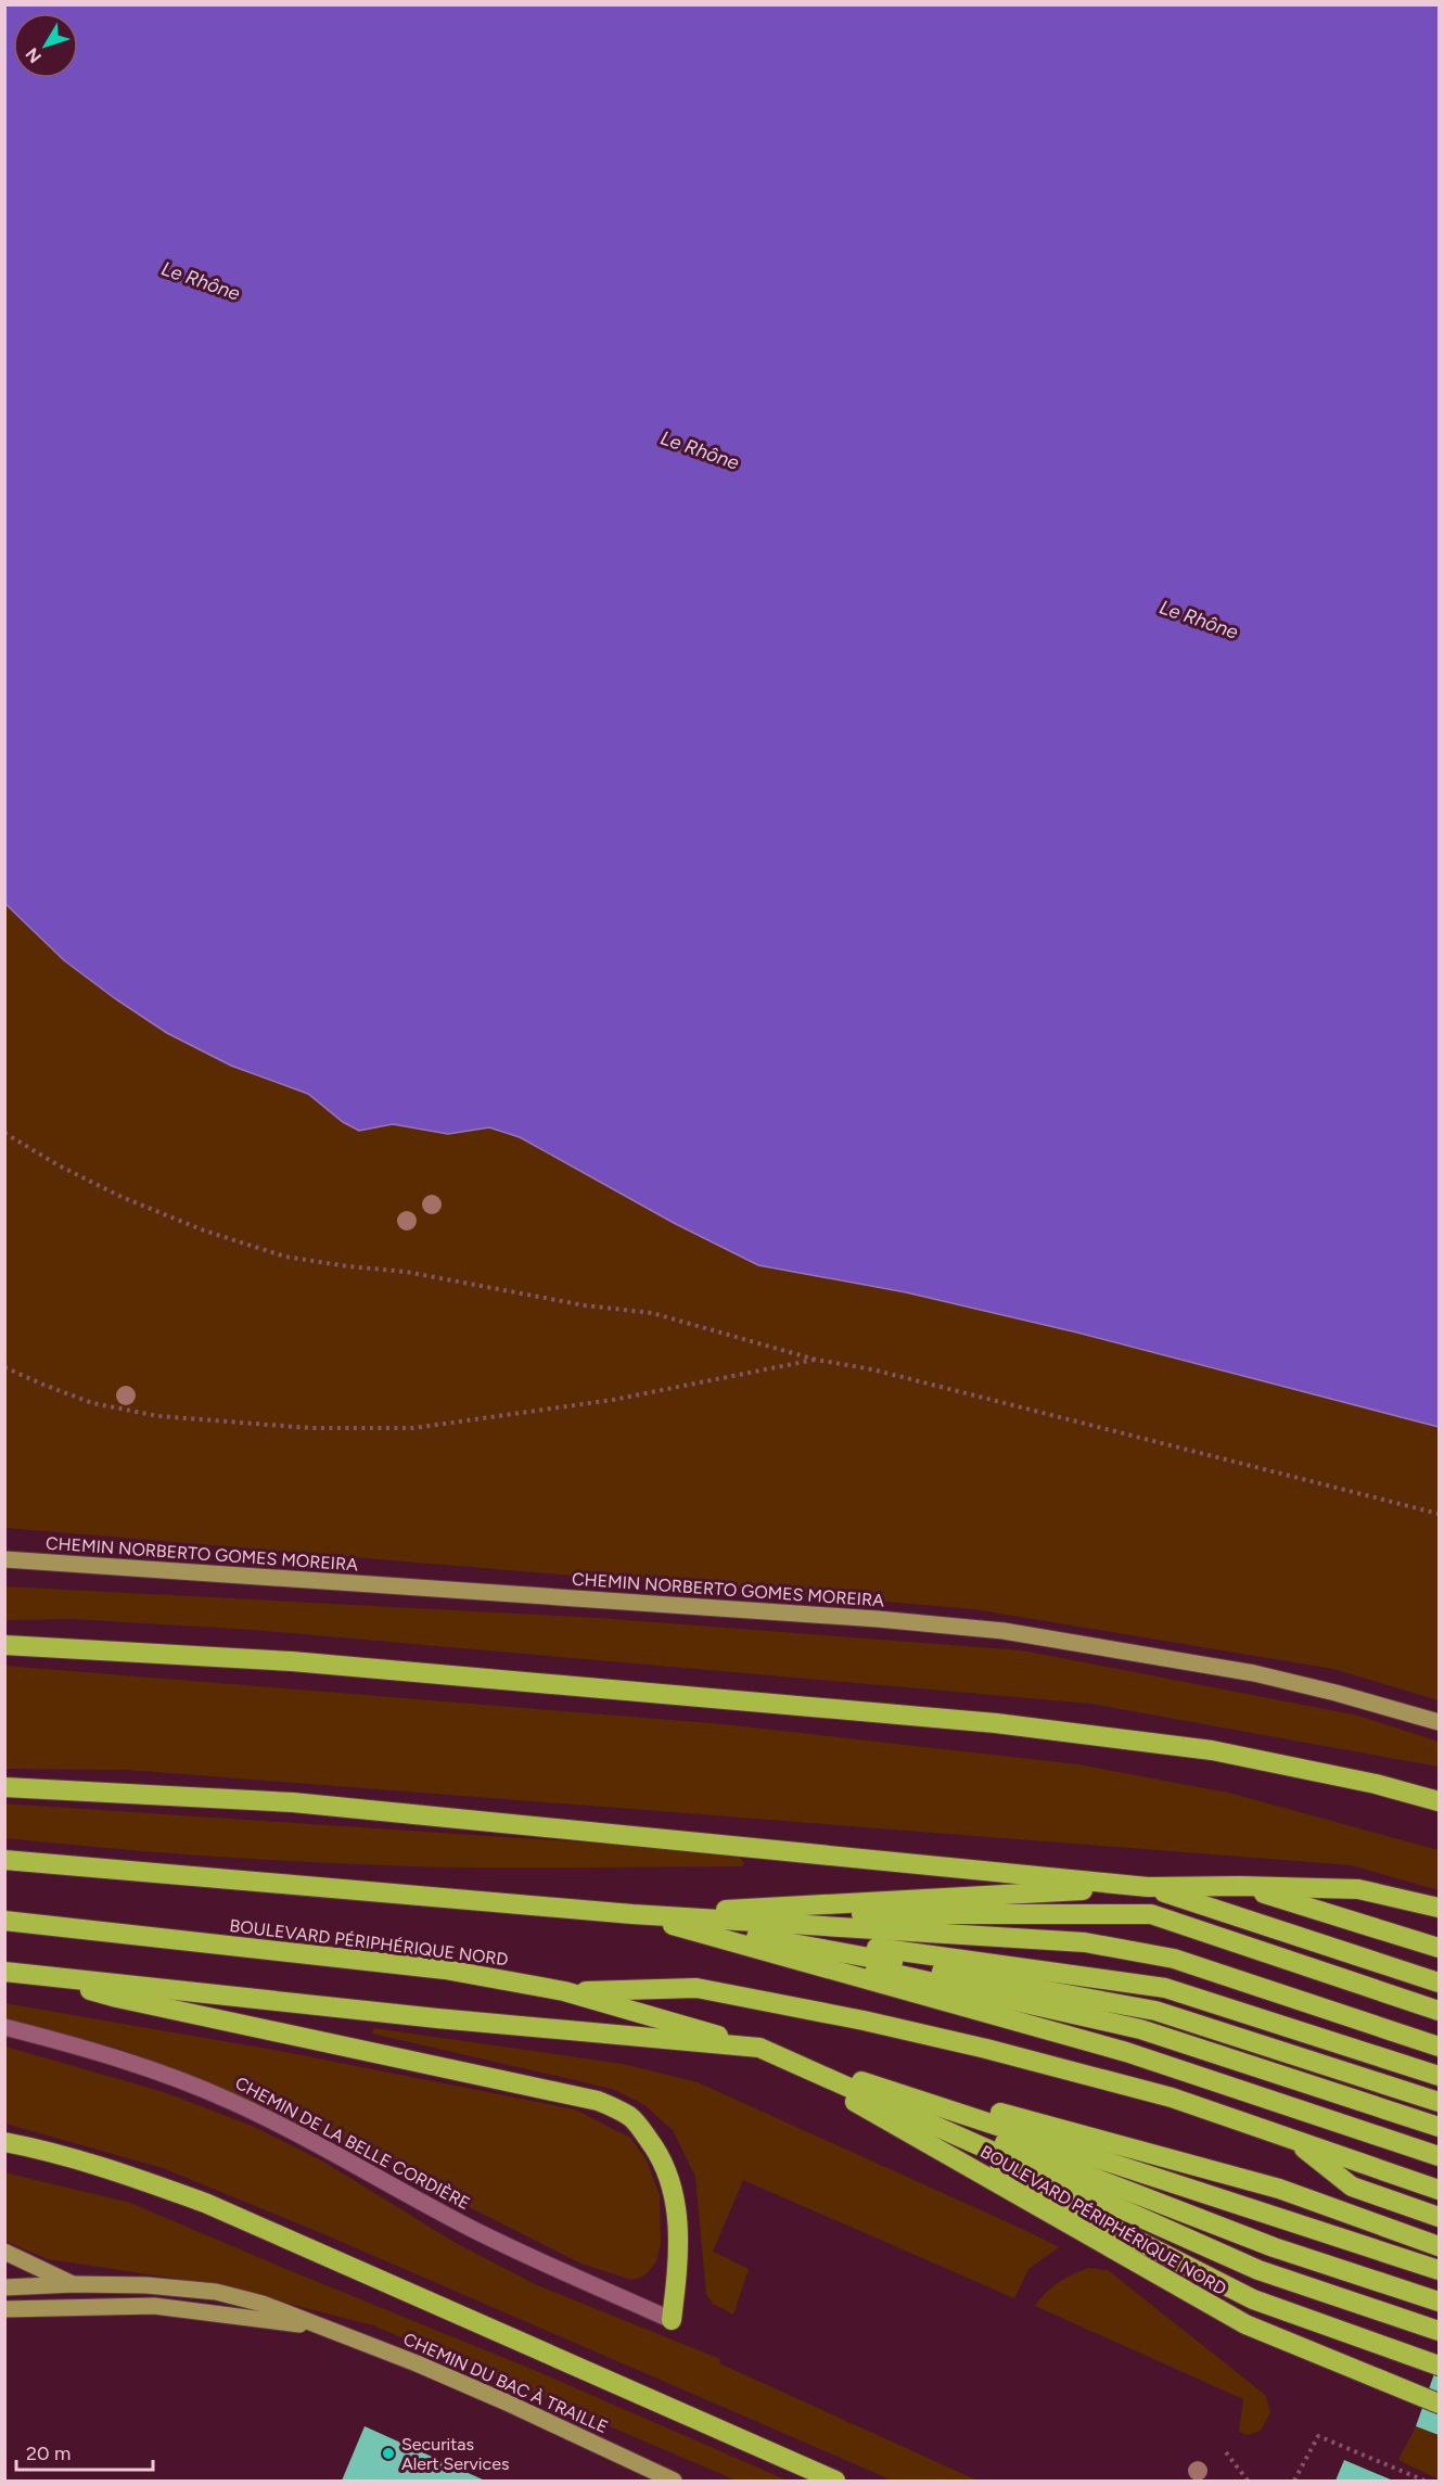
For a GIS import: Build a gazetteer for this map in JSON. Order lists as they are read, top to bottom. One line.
{"streets":{"highway":["BOULEVARD PÉRIPHÉRIQUE NORD"],"main road":["CHEMIN NORBERTO GOMES MOREIRA","CHEMIN DU BAC À TRAILLE"],"street":["CHEMIN DE LA BELLE CORDIÈRE"]},"water":["Le Rhône"],"places":["Securitas Alert Services"],"scale_bar":"20 m","north":"bottom left"}
